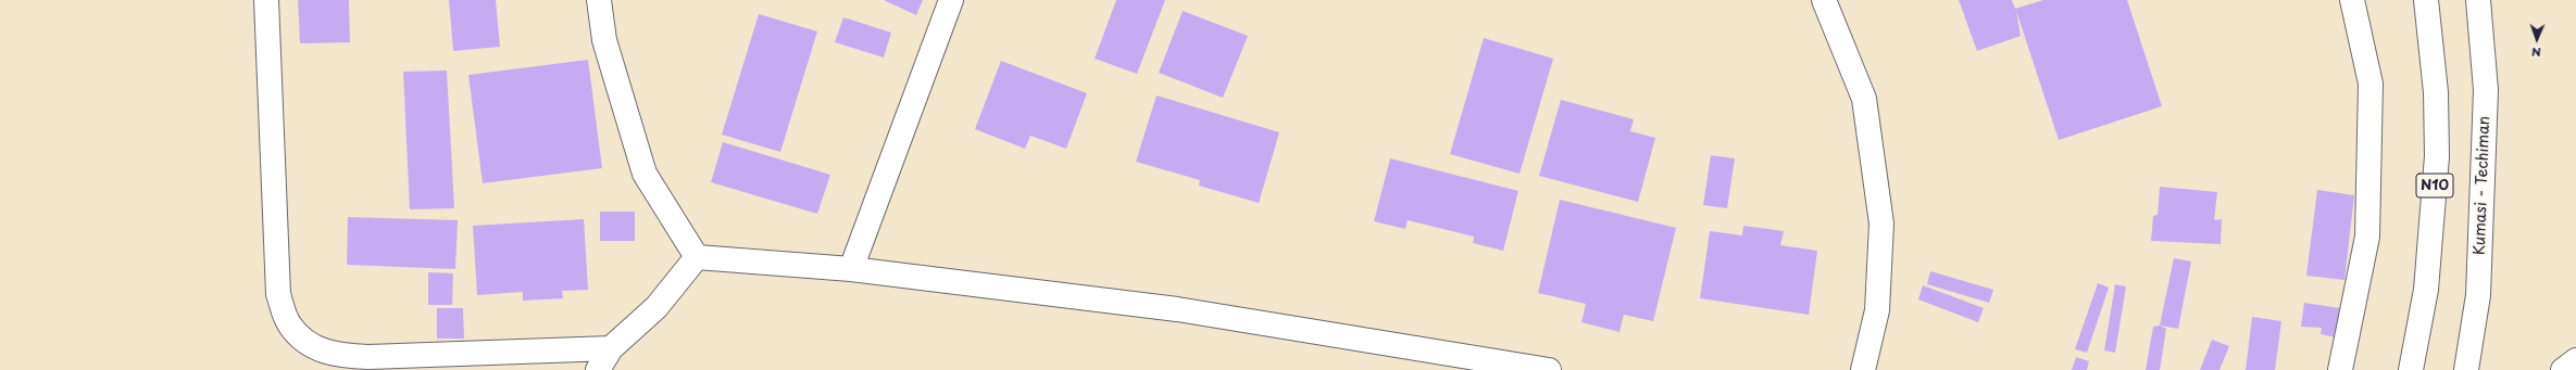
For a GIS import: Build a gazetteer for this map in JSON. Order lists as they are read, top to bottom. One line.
{"streets":{"main road":["N10","Kumasi - Techiman"]},"north":"bottom"}
